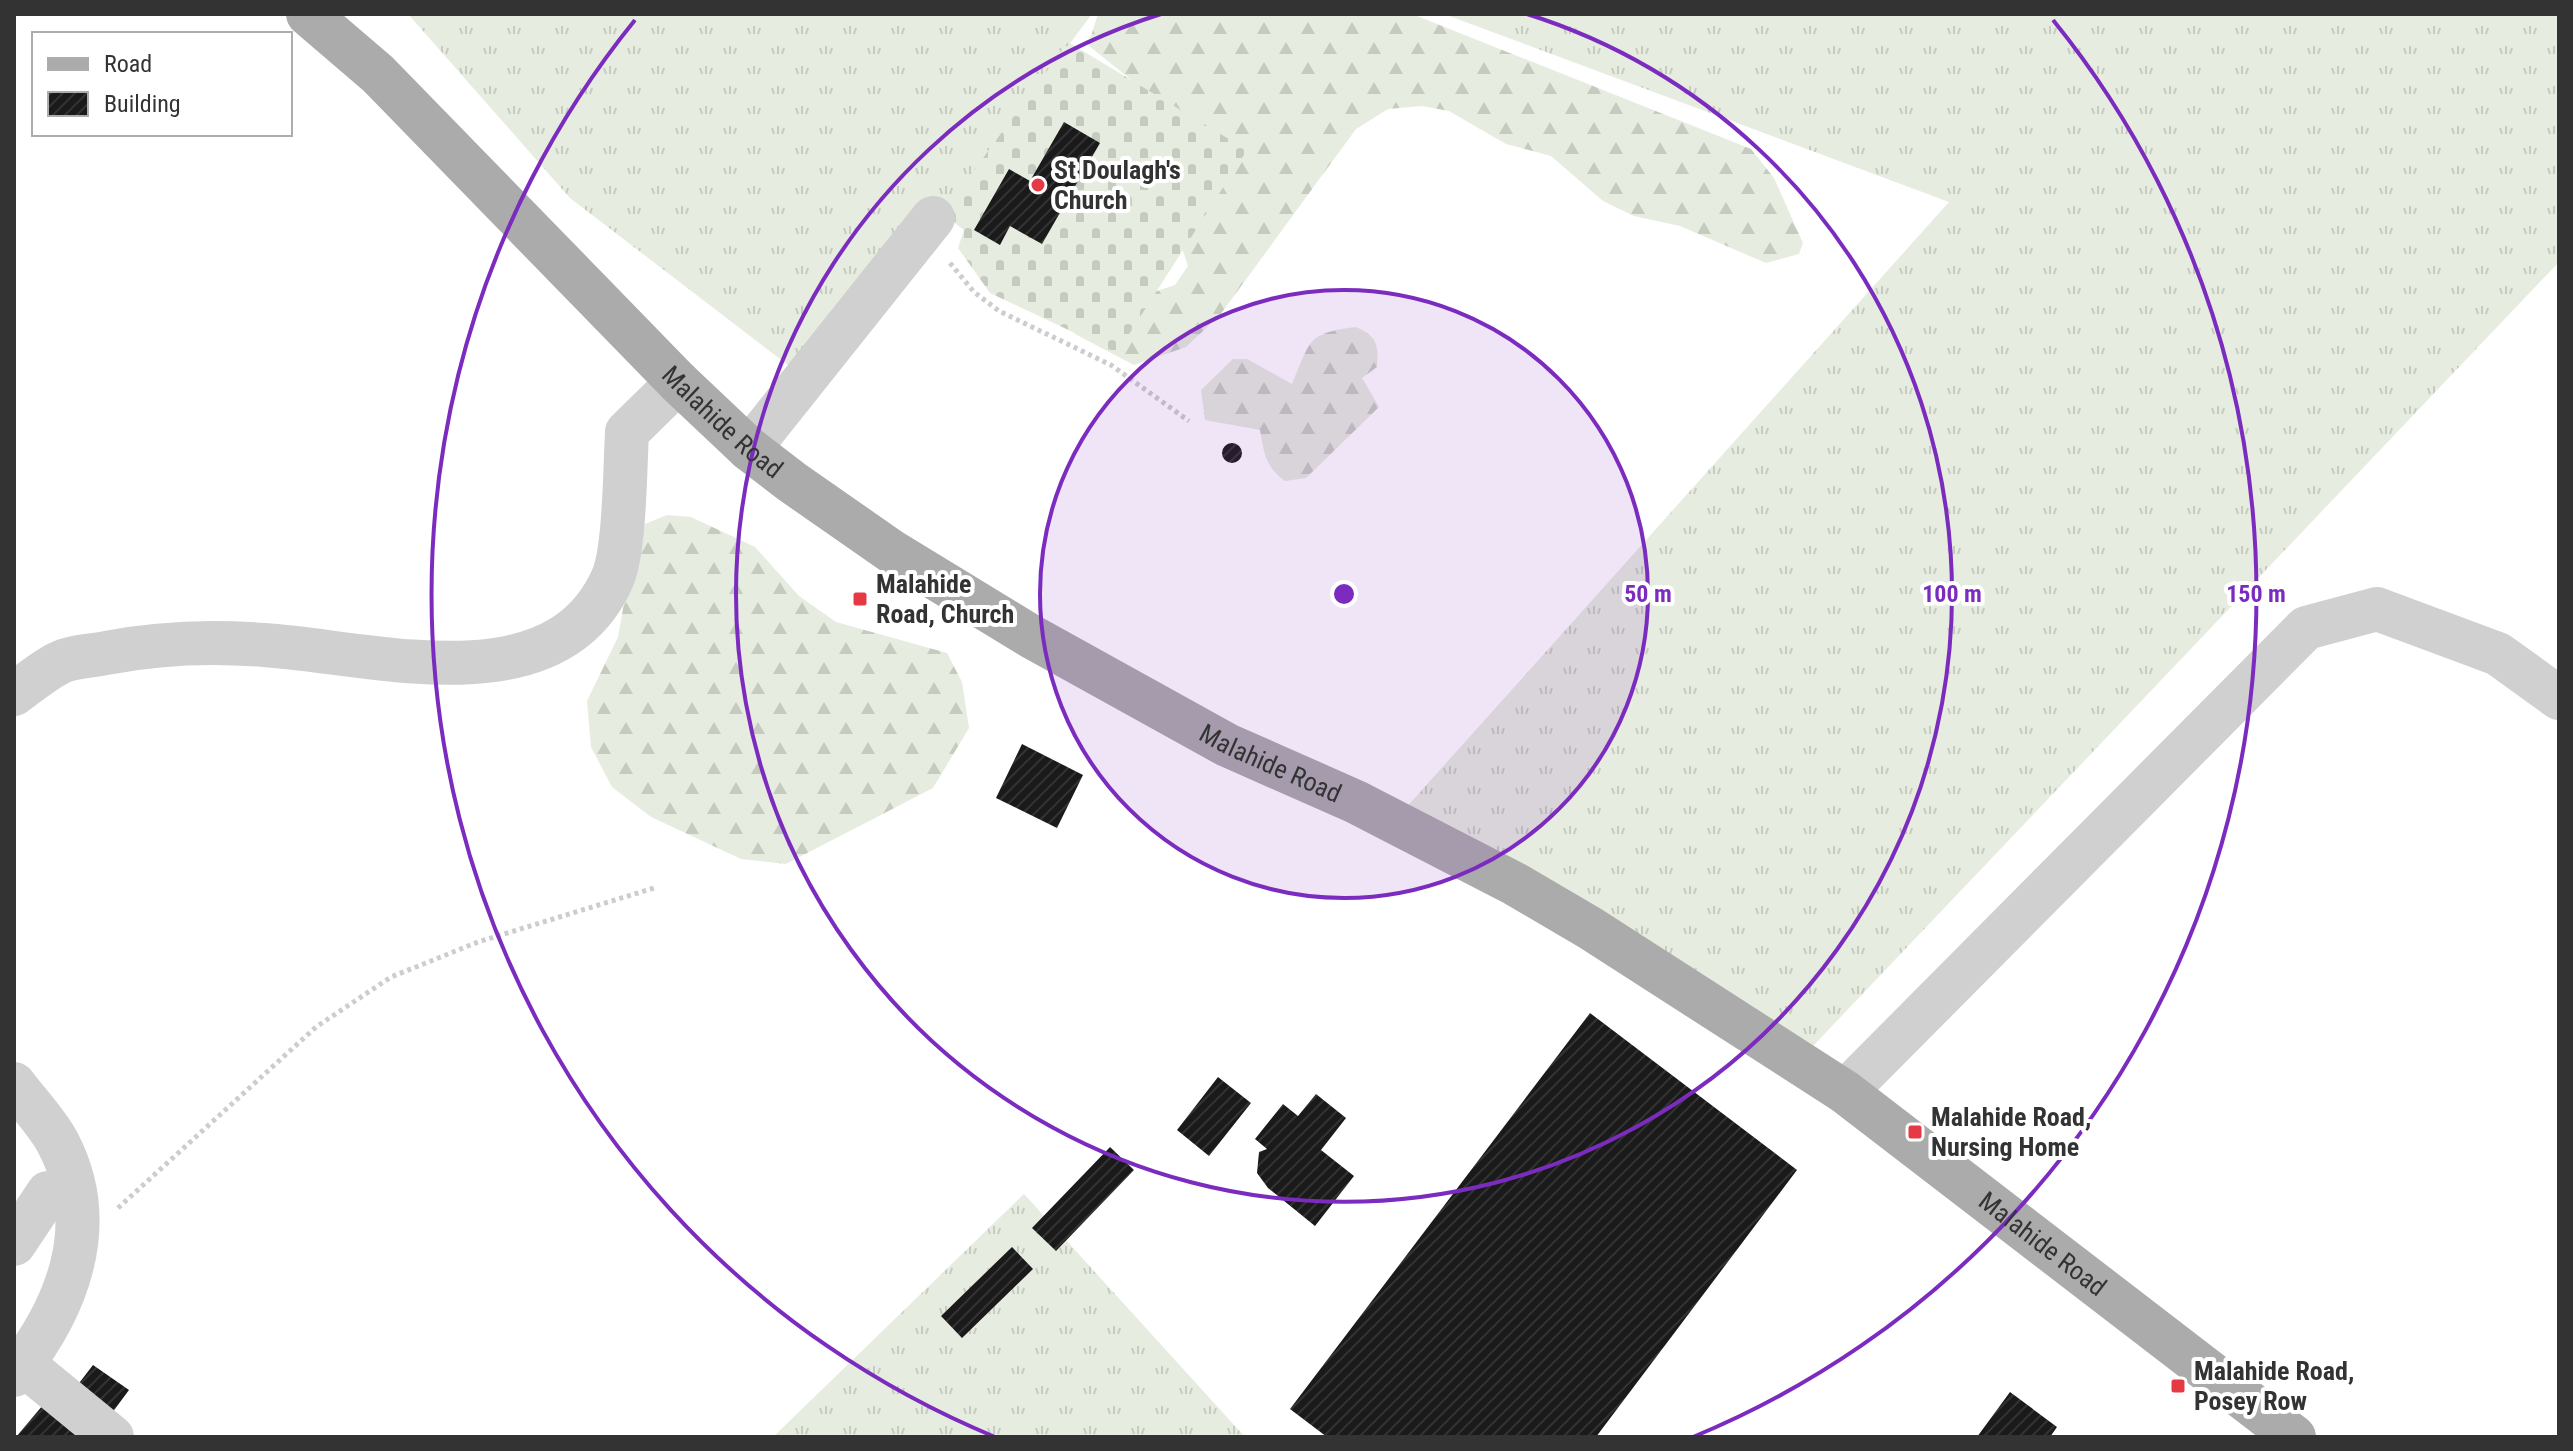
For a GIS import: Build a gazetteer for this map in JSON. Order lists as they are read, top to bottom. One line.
{"streets":{"main road":["Malahide Road"]},"places":{"other":["St Doulagh's Church"],"transit":["Malahide Road, Church","Malahide Road, Nursing Home","Malahide Road, Posey Row"]},"legend":["Road","Building"],"rings":["50 m","100 m","150 m"]}
